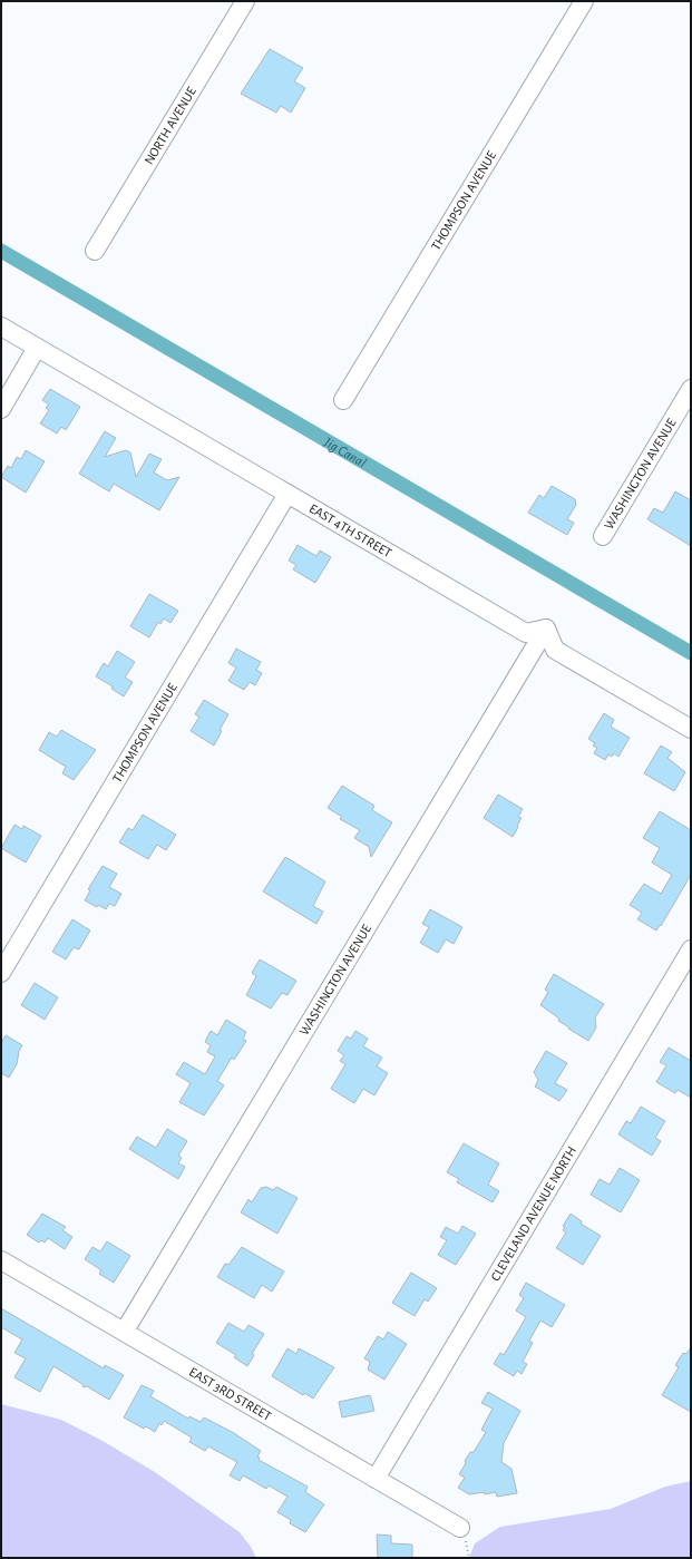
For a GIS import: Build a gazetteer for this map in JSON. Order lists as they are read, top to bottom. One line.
{"streets":{"street":["NORTH AVENUE","THOMPSON AVENUE","WASHINGTON AVENUE","EAST 4TH STREET","CLEVELAND AVENUE NORTH","EAST 3RD STREET"]},"crossings":[["THOMPSON AVENUE","EAST 4TH STREET"],["WASHINGTON AVENUE","EAST 4TH STREET"],["WASHINGTON AVENUE","EAST 3RD STREET"],["CLEVELAND AVENUE NORTH","EAST 3RD STREET"]],"water":["Jig Canal"]}
